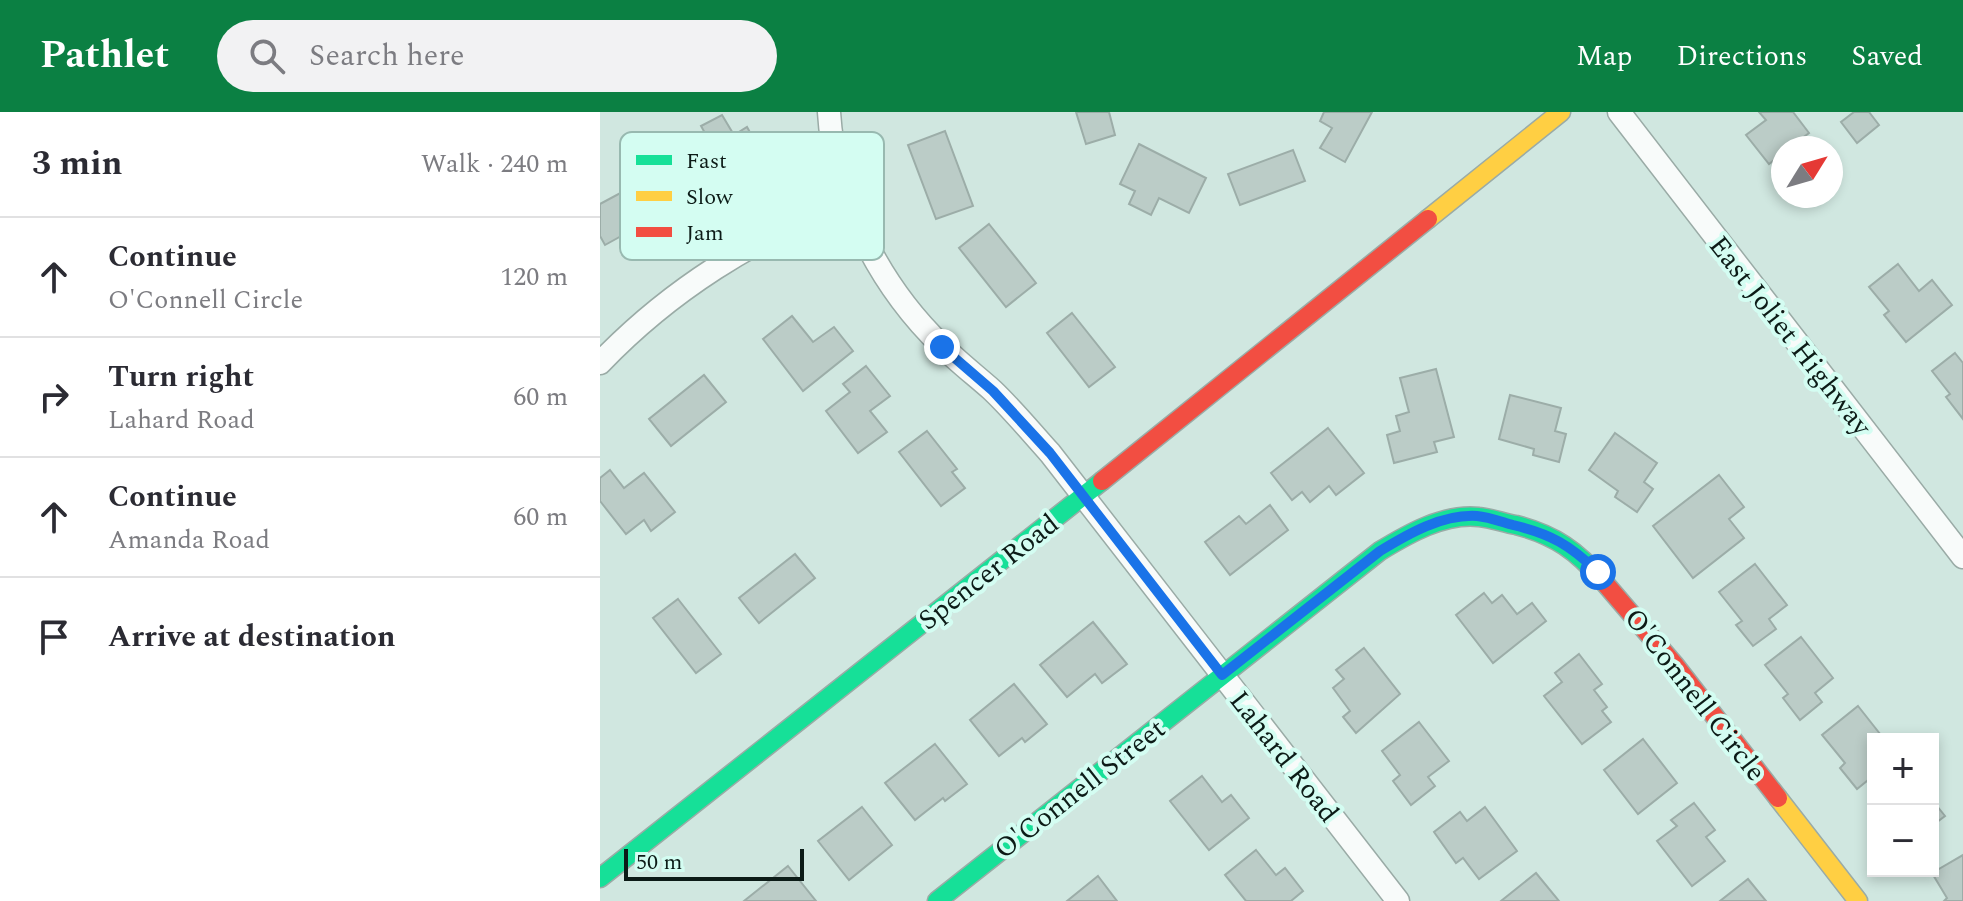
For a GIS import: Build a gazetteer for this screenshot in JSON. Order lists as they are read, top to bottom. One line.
{"streets":{"street":["East Joliet Highway","Spencer Road","O'Connell Circle","Lahard Road","O'Connell Street"]},"crossings":[["Spencer Road","Lahard Road"],["O'Connell Circle","Lahard Road"],["O'Connell Circle","O'Connell Street"],["Lahard Road","O'Connell Street"]],"legend":["Fast","Slow","Jam"],"scale_bar":"50 m","north":"top right","page":{"header":"Pathlet","search":"Search here","nav":["Map","Directions","Saved"],"heading":["3 min","Walk · 240 m"],"list":[["Continue","O'Connell Circle","120 m"],["Turn right","Lahard Road","60 m"],["Continue","Amanda Road","60 m"],"Arrive at destination"],"map_buttons":["+","−"],"scale":"50 m"}}
